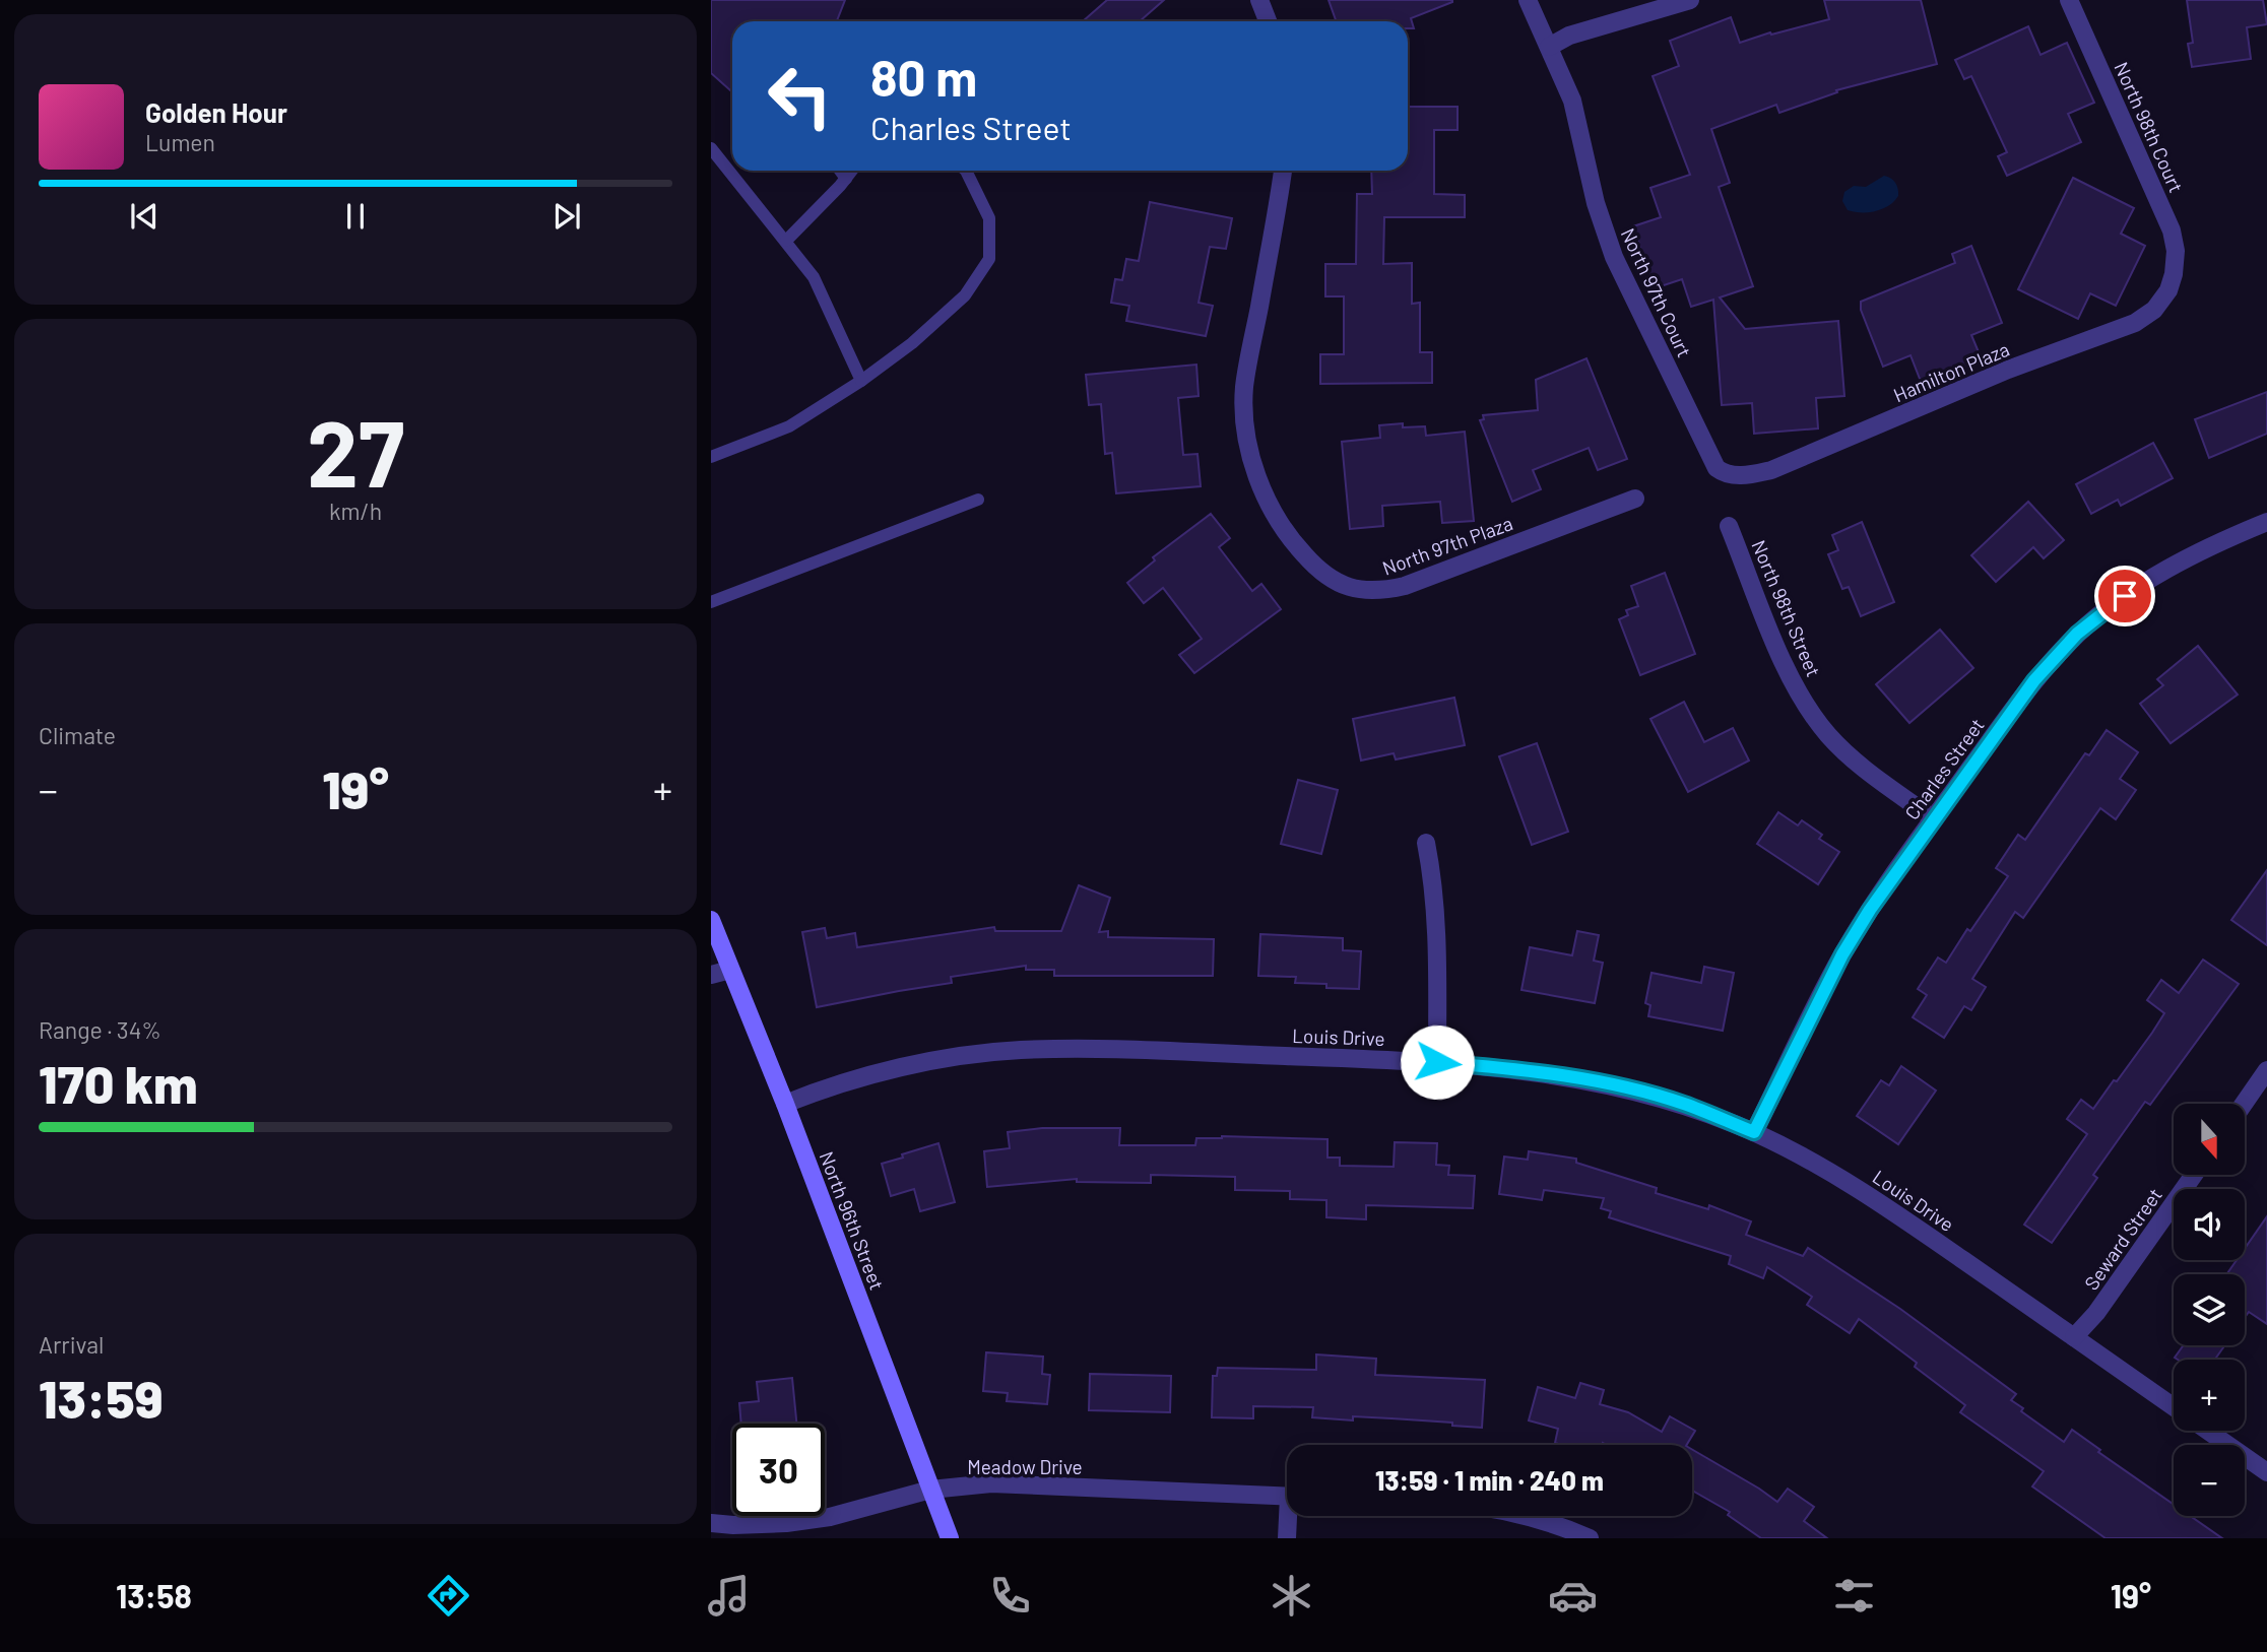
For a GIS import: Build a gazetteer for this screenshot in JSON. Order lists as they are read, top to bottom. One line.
{"streets":{"street":["North 98th Court","North 97th Court","Hamilton Plaza","North 97th Plaza","North 98th Street","Charles Street","Louis Drive","North 96th Street","Seward Street","Meadow Drive"]},"crossings":[["North 98th Court","Hamilton Plaza"],["North 97th Court","Hamilton Plaza"],["North 98th Street","Charles Street"],["Charles Street","Louis Drive"],["Louis Drive","North 96th Street"],["Louis Drive","Seward Street"],["North 96th Street","Meadow Drive"]],"north":"bottom","page":{"turn":["80 m","Charles Street"],"song":["Golden Hour","Lumen"],"tile":[["27","km/h"],"Climate",["Range · 34%","170 km"],["Arrival","13:59"]],"heat":["−","19°","+"],"map_buttons":["+","−"],"limit":"30","trip":"13:59 · 1 min · 240 m","tabs":["13:58","19°"]}}
